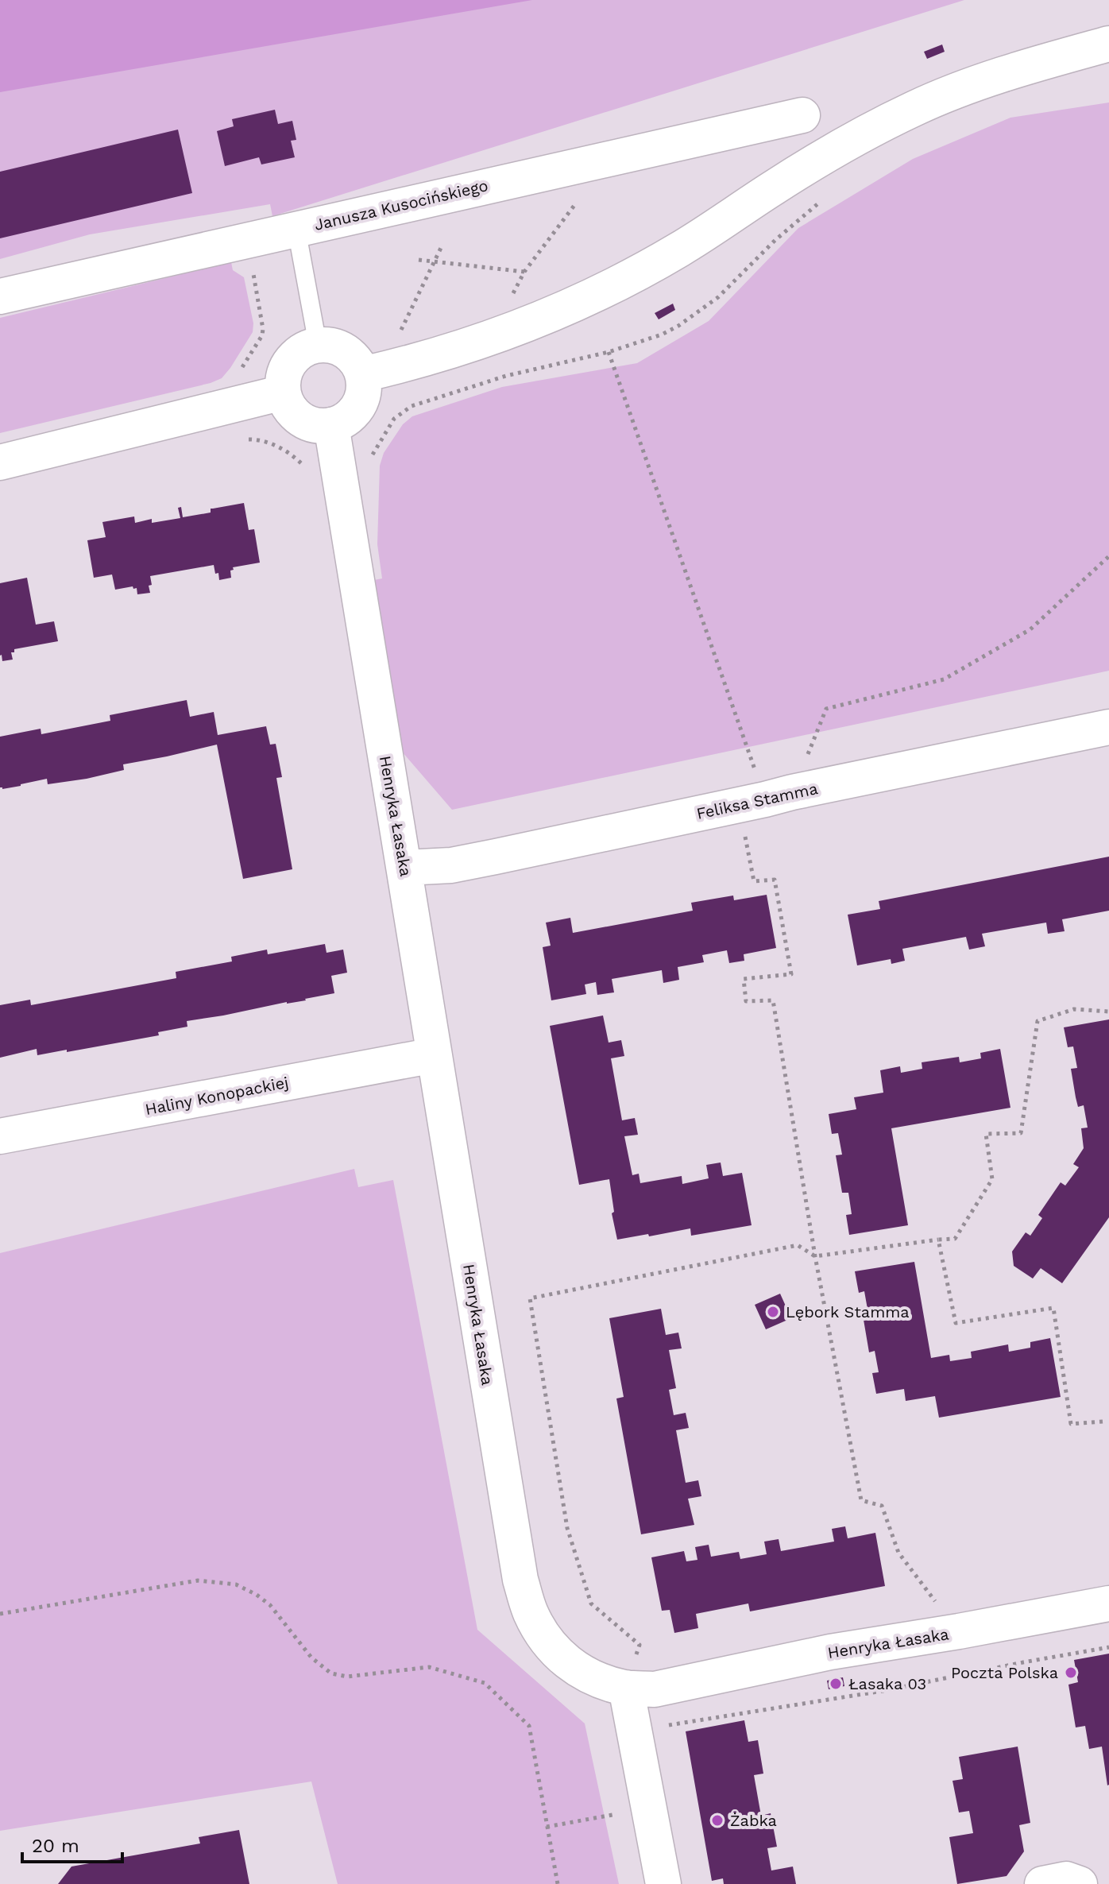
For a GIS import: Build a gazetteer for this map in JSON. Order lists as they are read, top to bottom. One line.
{"streets":{"street":["Janusza Kusocińskiego","Feliksa Stamma","Henryka Łasaka","Haliny Konopackiej"]},"crossings":[["Feliksa Stamma","Henryka Łasaka"],["Henryka Łasaka","Haliny Konopackiej"]],"places":["Lębork Stamma","Poczta Polska","Łasaka 03","Żabka"],"scale_bar":"20 m"}
